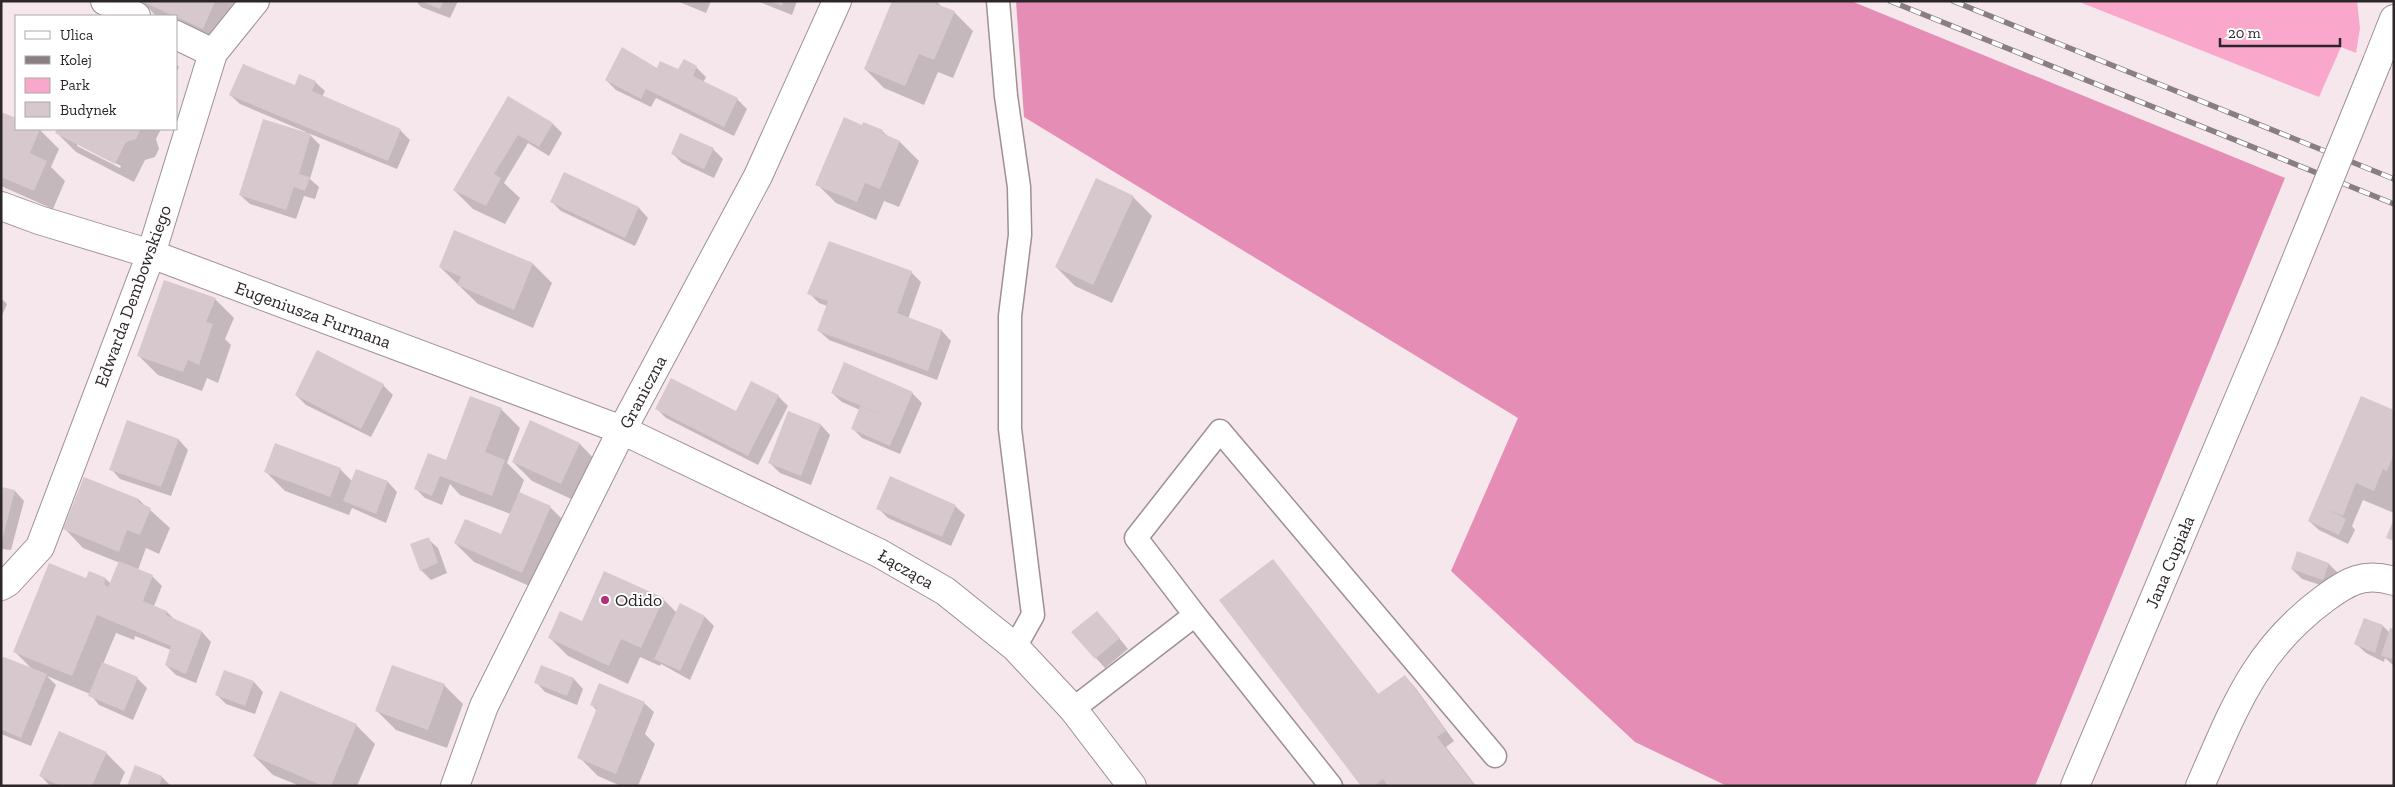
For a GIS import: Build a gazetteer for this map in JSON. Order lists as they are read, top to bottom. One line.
{"streets":{"street":["Edwarda Dembowskiego","Eugeniusza Furmana","Graniczna","Jana Cupiała","Łącząca"]},"crossings":[["Edwarda Dembowskiego","Eugeniusza Furmana"],["Eugeniusza Furmana","Graniczna"],["Eugeniusza Furmana","Łącząca"],["Graniczna","Łącząca"]],"places":["Odido"],"legend":["Ulica","Kolej","Park","Budynek"],"scale_bar":"20 m"}
